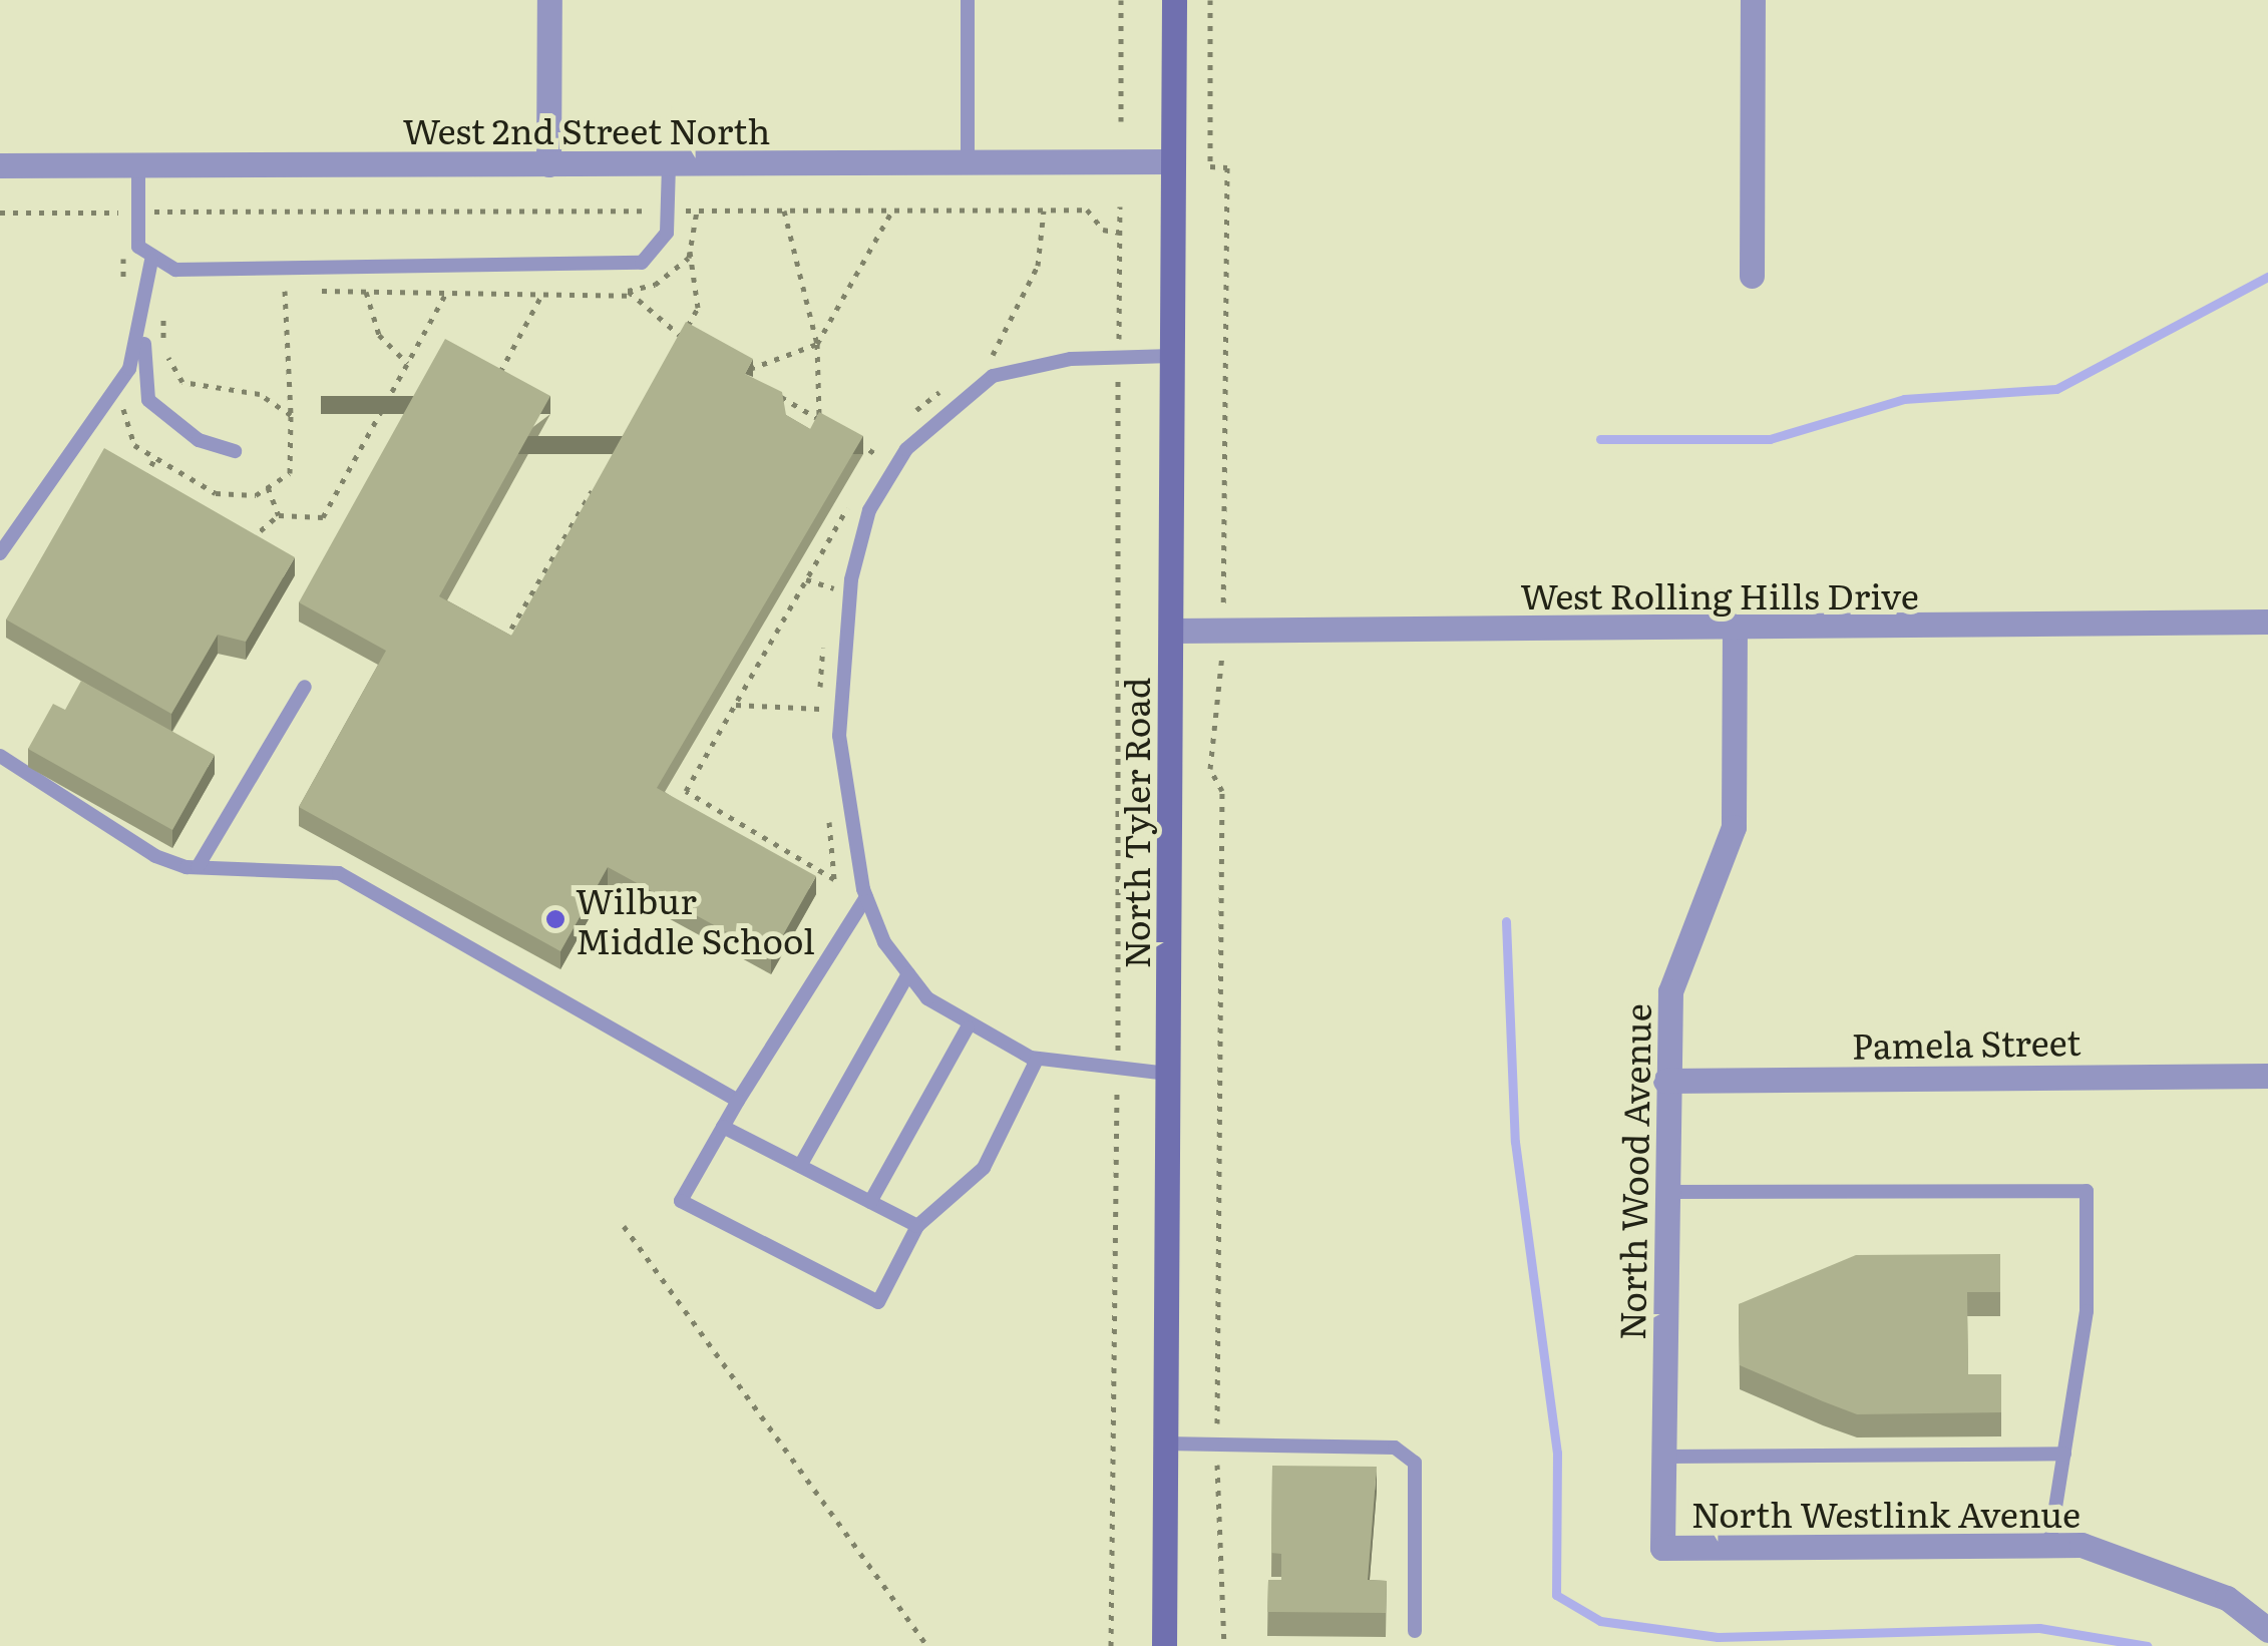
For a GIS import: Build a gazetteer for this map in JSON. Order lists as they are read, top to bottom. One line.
{"streets":{"main road":["North Tyler Road"],"street":["West 2nd Street North","West Rolling Hills Drive","Pamela Street","North Wood Avenue","North Westlink Avenue"]},"crossings":[["West 2nd Street North","North Tyler Road"],["West Rolling Hills Drive","North Tyler Road"],["West Rolling Hills Drive","North Wood Avenue"],["Pamela Street","North Wood Avenue"],["North Wood Avenue","North Westlink Avenue"]],"places":["Wilbur Middle School"]}
